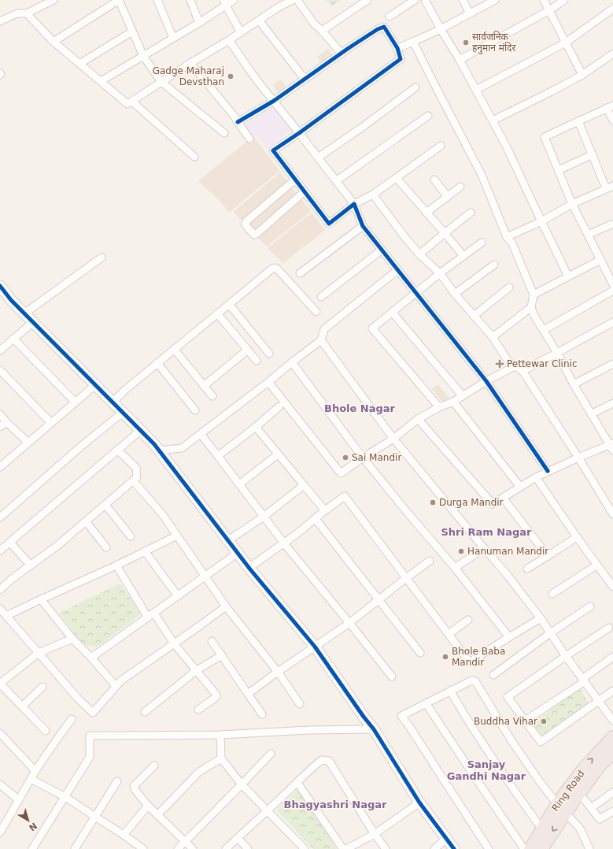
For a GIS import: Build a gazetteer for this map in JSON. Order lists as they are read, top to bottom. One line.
{"streets":{"highway":["Ring Road"]},"districts":["Bhole Nagar","Shri Ram Nagar","Sanjay Gandhi Nagar","Bhagyashri Nagar"],"places":{"other":["सार्वजनिक हनुमान मंदिर","Gadge Maharaj Devsthan","Sai Mandir","Durga Mandir","Hanuman Mandir","Bhole Baba Mandir","Buddha Vihar"],"health":["Pettewar Clinic"]},"north":"bottom right"}
